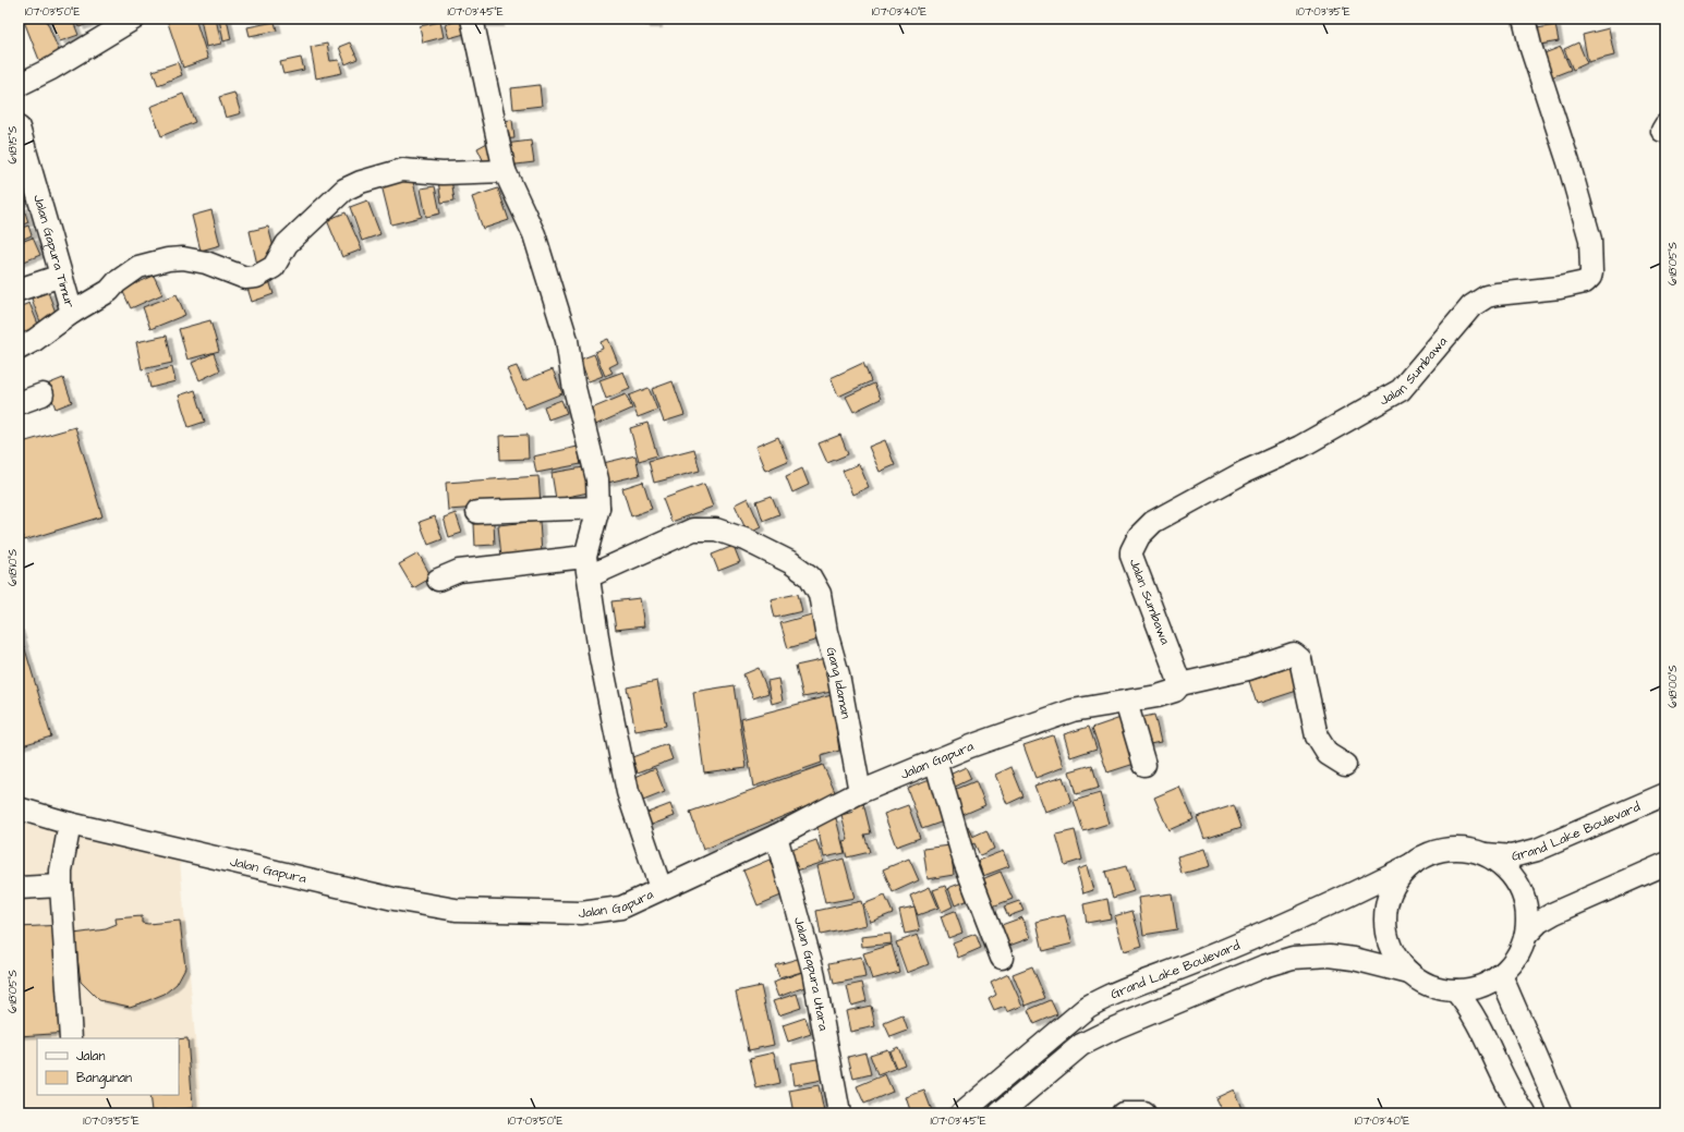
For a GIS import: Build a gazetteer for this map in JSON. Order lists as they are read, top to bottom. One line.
{"streets":{"street":["Jalan Gapura Timur","Jalan Sumbawa","Gang Idaman","Jalan Gapura","Grand Lake Boulevard","Jalan Gapura Utara"]},"crossings":[["Jalan Sumbawa","Jalan Gapura"],["Gang Idaman","Jalan Gapura"],["Jalan Gapura","Jalan Gapura Utara"]],"legend":["Jalan","Bangunan"],"coordinates":["107°03'50\"E","107°03'45\"E","107°03'40\"E","107°03'35\"E","6°18'15\"S","6°18'05\"S","6°18'10\"S","6°18'00\"S","107°03'55\"E"]}
